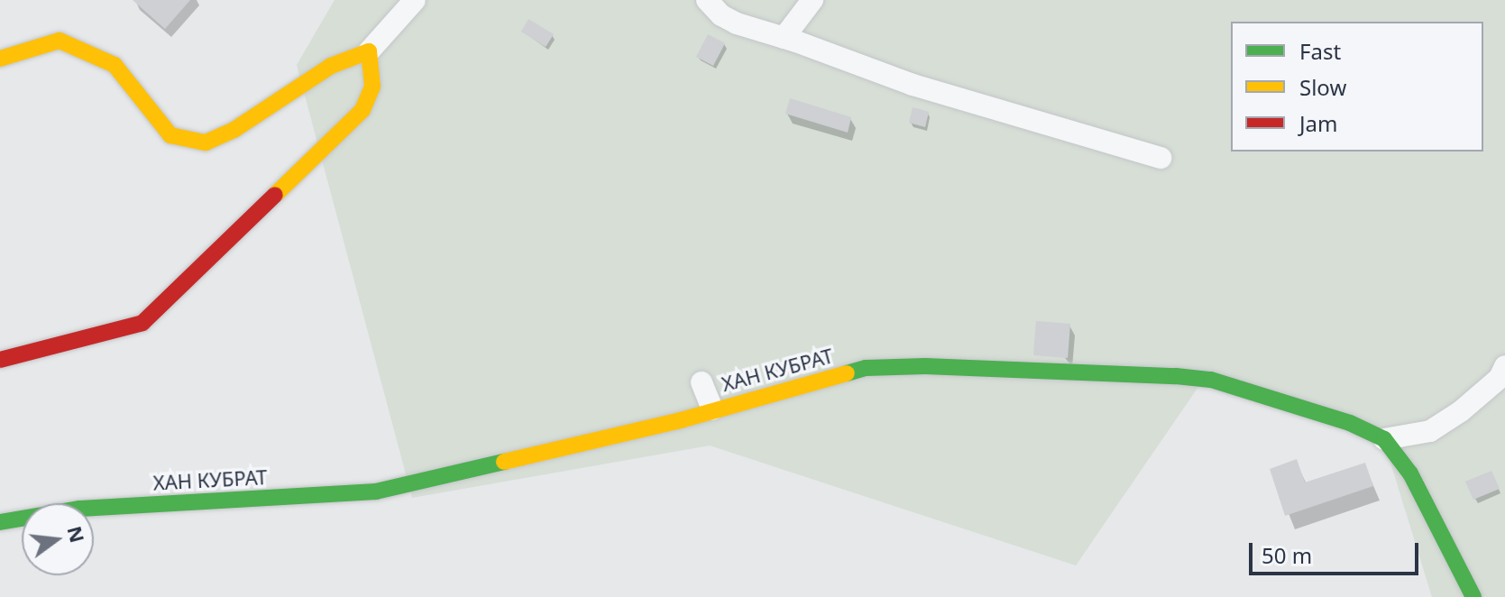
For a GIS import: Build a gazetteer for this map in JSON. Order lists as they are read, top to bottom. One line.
{"streets":{"street":["ХАН КУБРАТ"]},"legend":["Fast","Slow","Jam"],"scale_bar":"50 m","north":"right"}
